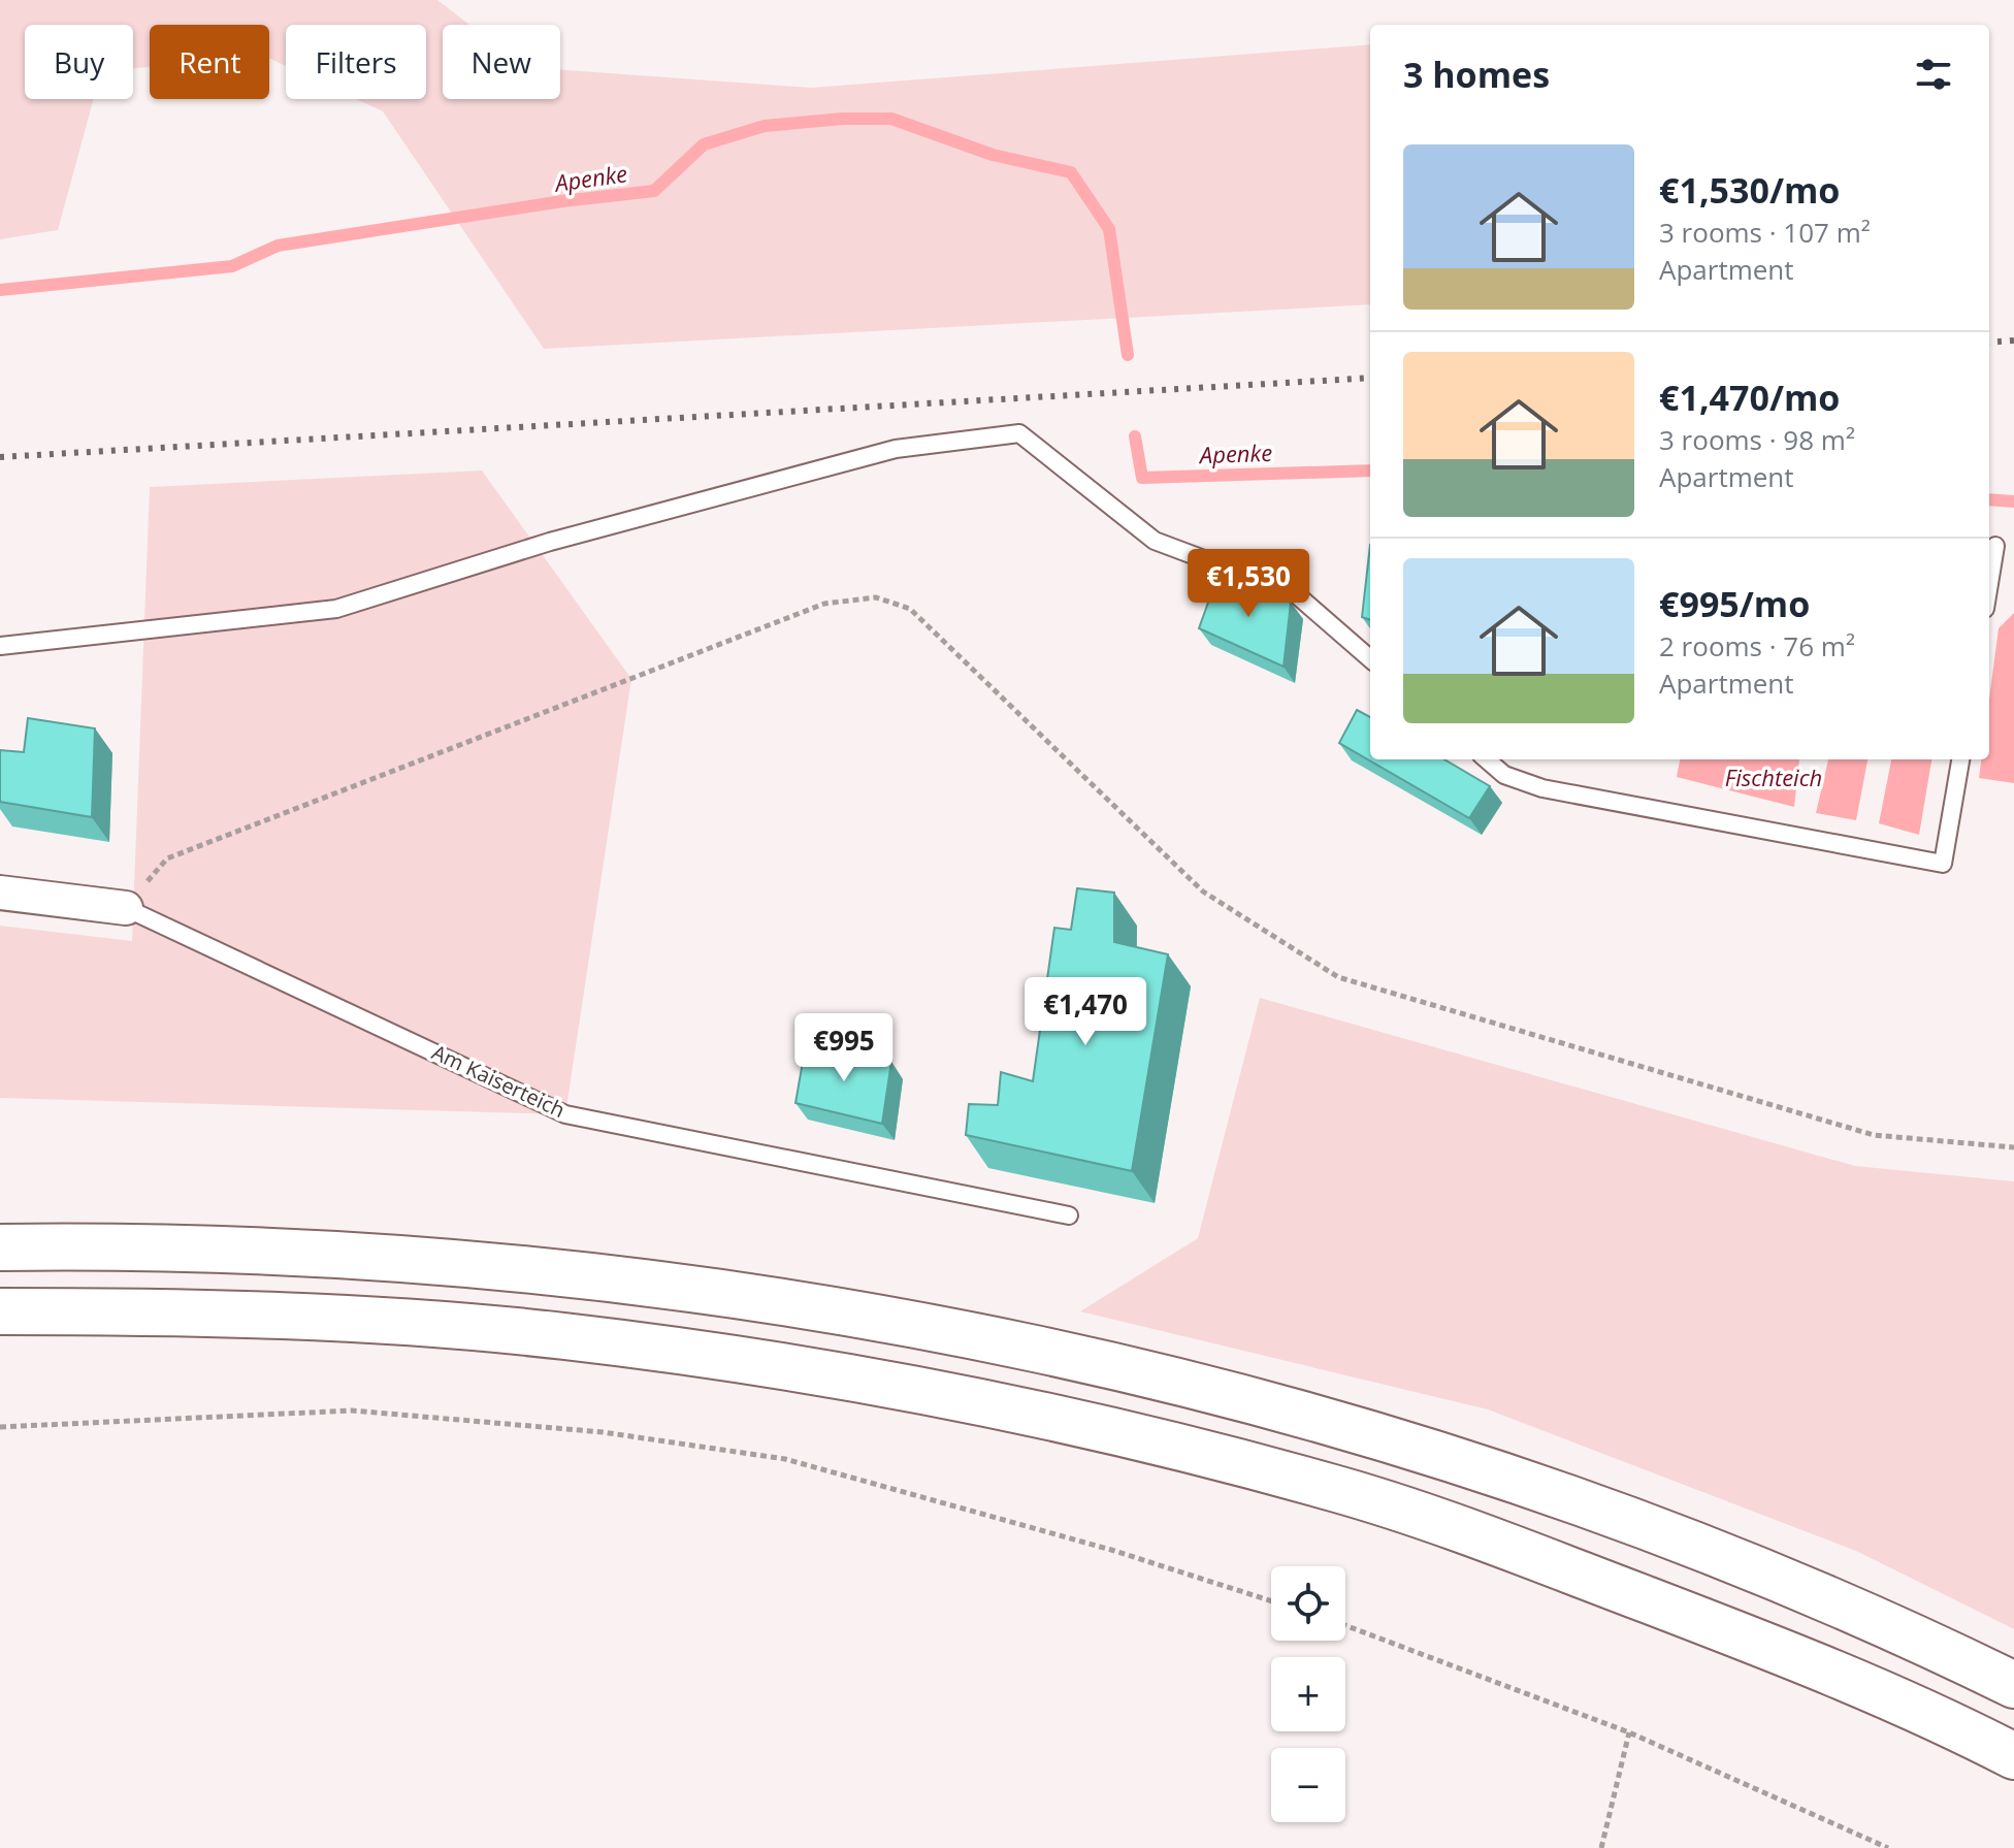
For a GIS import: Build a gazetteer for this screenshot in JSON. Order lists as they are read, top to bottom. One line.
{"streets":{"street":["Am Kaiserteich"]},"water":["Apenke","Fischteich"],"page":{"chip":["Buy","Rent","Filters","New"],"heading":"3 homes","list":[{"name":"€1,530/mo","note":"3 rooms · 107 m² · Apartment"},{"name":"€1,470/mo","note":"3 rooms · 98 m² · Apartment"},{"name":"€995/mo","note":"2 rooms · 76 m² · Apartment"}],"price":["€1,530","€1,470","€995"],"map_buttons":["+","−"]}}
